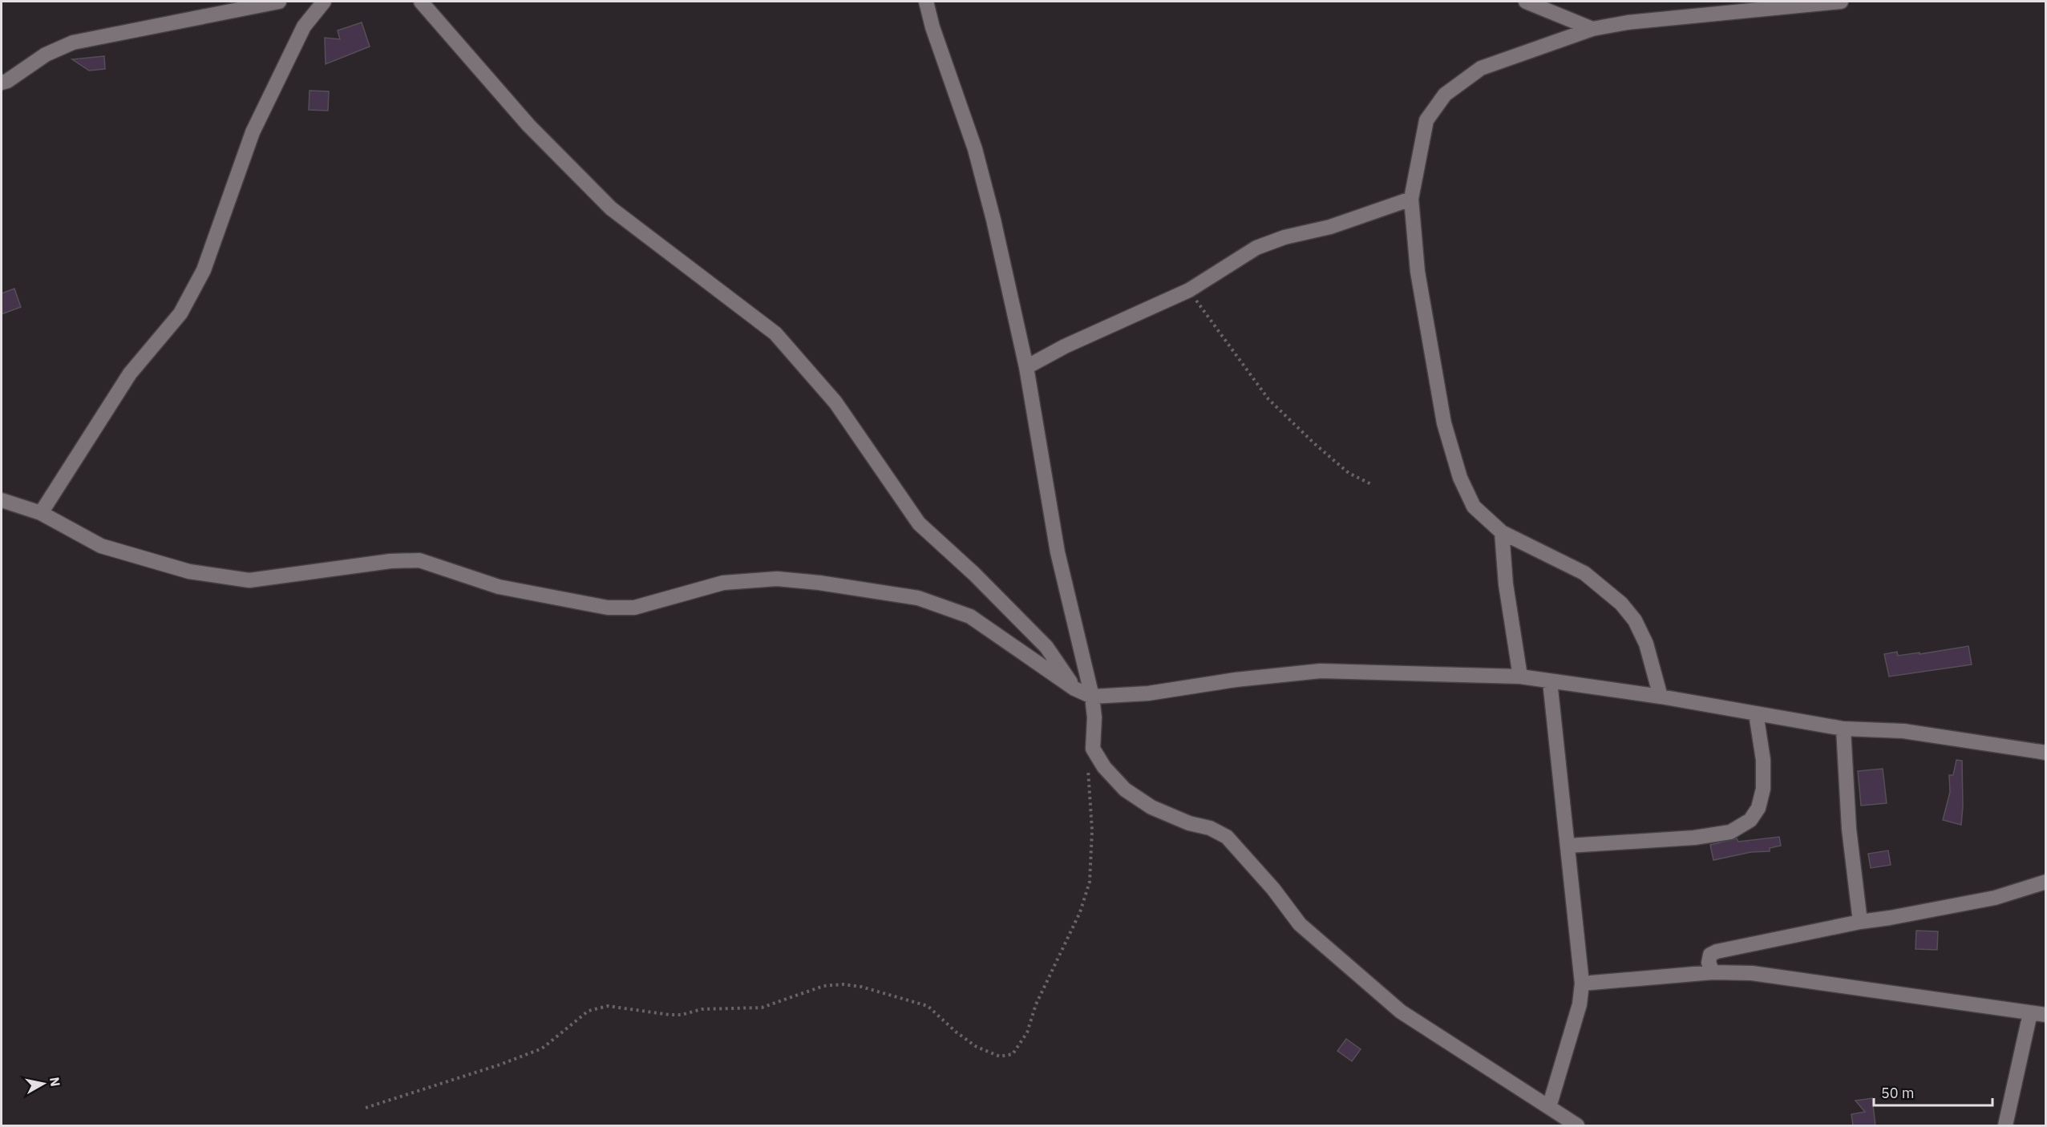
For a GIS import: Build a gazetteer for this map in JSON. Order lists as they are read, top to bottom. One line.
{"scale_bar":"50 m","north":"right"}
